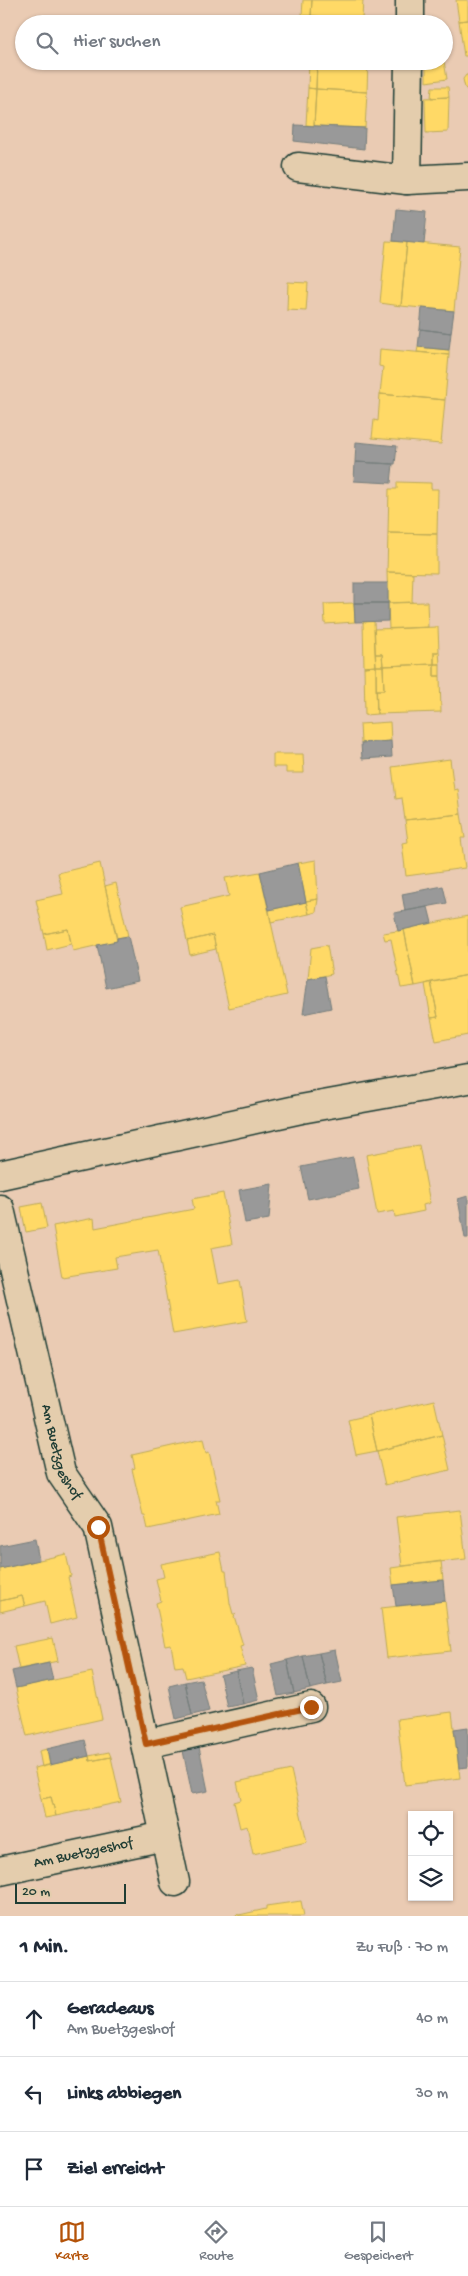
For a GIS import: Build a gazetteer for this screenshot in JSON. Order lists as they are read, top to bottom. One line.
{"streets":{"street":["Am Buetzgeshof"]},"scale_bar":"20 m","page":{"search":"Hier suchen","scale":"20 m","heading":["1 Min.","Zu Fuß · 70 m"],"list":[["Geradeaus","Am Buetzgeshof","40 m"],["Links abbiegen","30 m"],"Ziel erreicht"],"nav":["Karte","Route","Gespeichert"]}}
